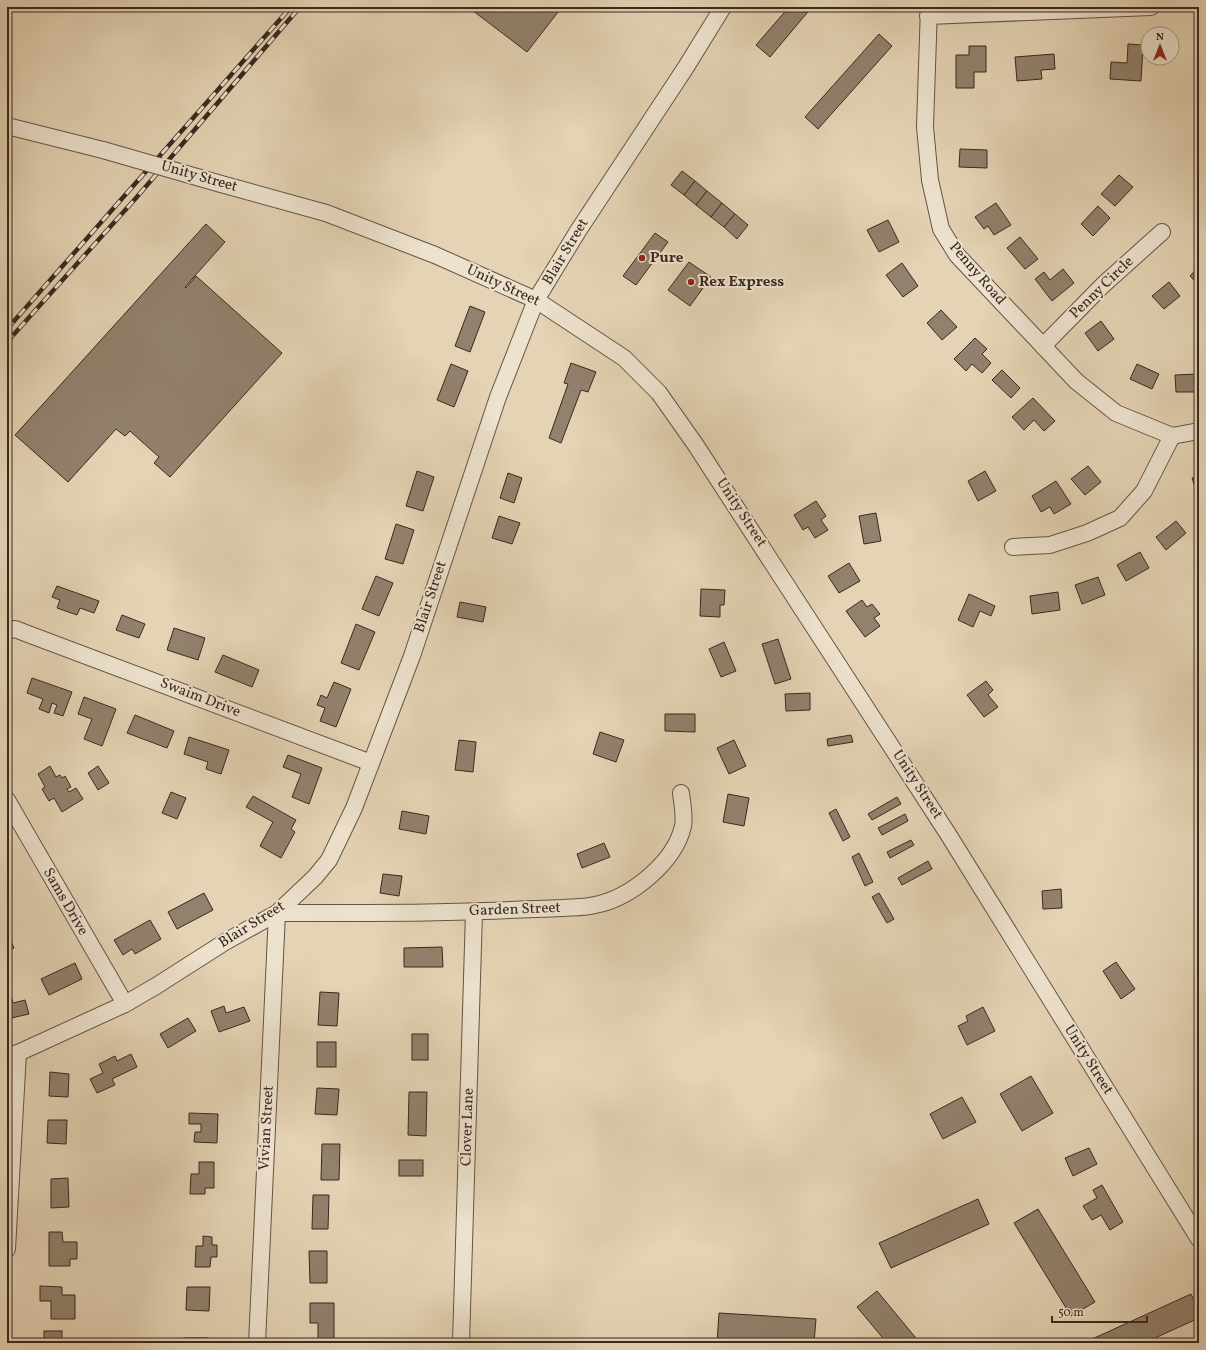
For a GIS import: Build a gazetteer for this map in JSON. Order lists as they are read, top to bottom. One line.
{"streets":{"street":["Unity Street","Blair Street","Penny Road","Penny Circle","Swaim Drive","Sams Drive","Garden Street","Clover Lane","Vivian Street"]},"crossings":[["Unity Street","Blair Street"],["Blair Street","Swaim Drive"],["Blair Street","Sams Drive"],["Blair Street","Garden Street"],["Blair Street","Vivian Street"],["Penny Road","Penny Circle"],["Garden Street","Clover Lane"],["Garden Street","Vivian Street"]],"places":["Pure","Rex Express"],"scale_bar":"50 m","north":"top"}
